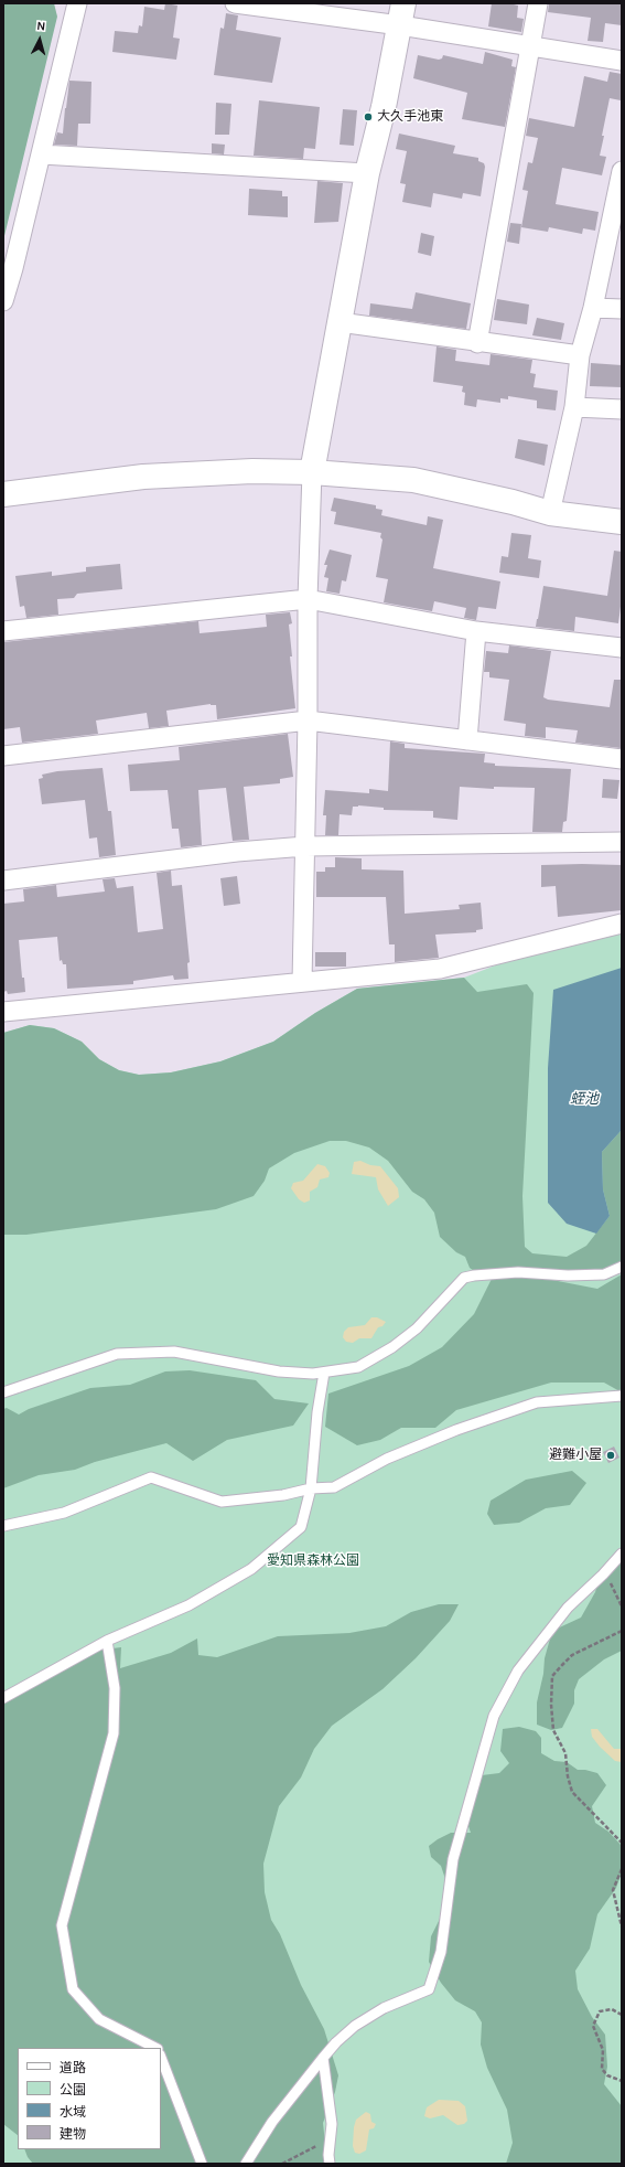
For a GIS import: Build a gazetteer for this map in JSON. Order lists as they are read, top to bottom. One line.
{"water":["蛭池"],"parks":["愛知県森林公園"],"places":["大久手池東","避難小屋"],"legend":["道路","公園","水域","建物"],"north":"top"}
